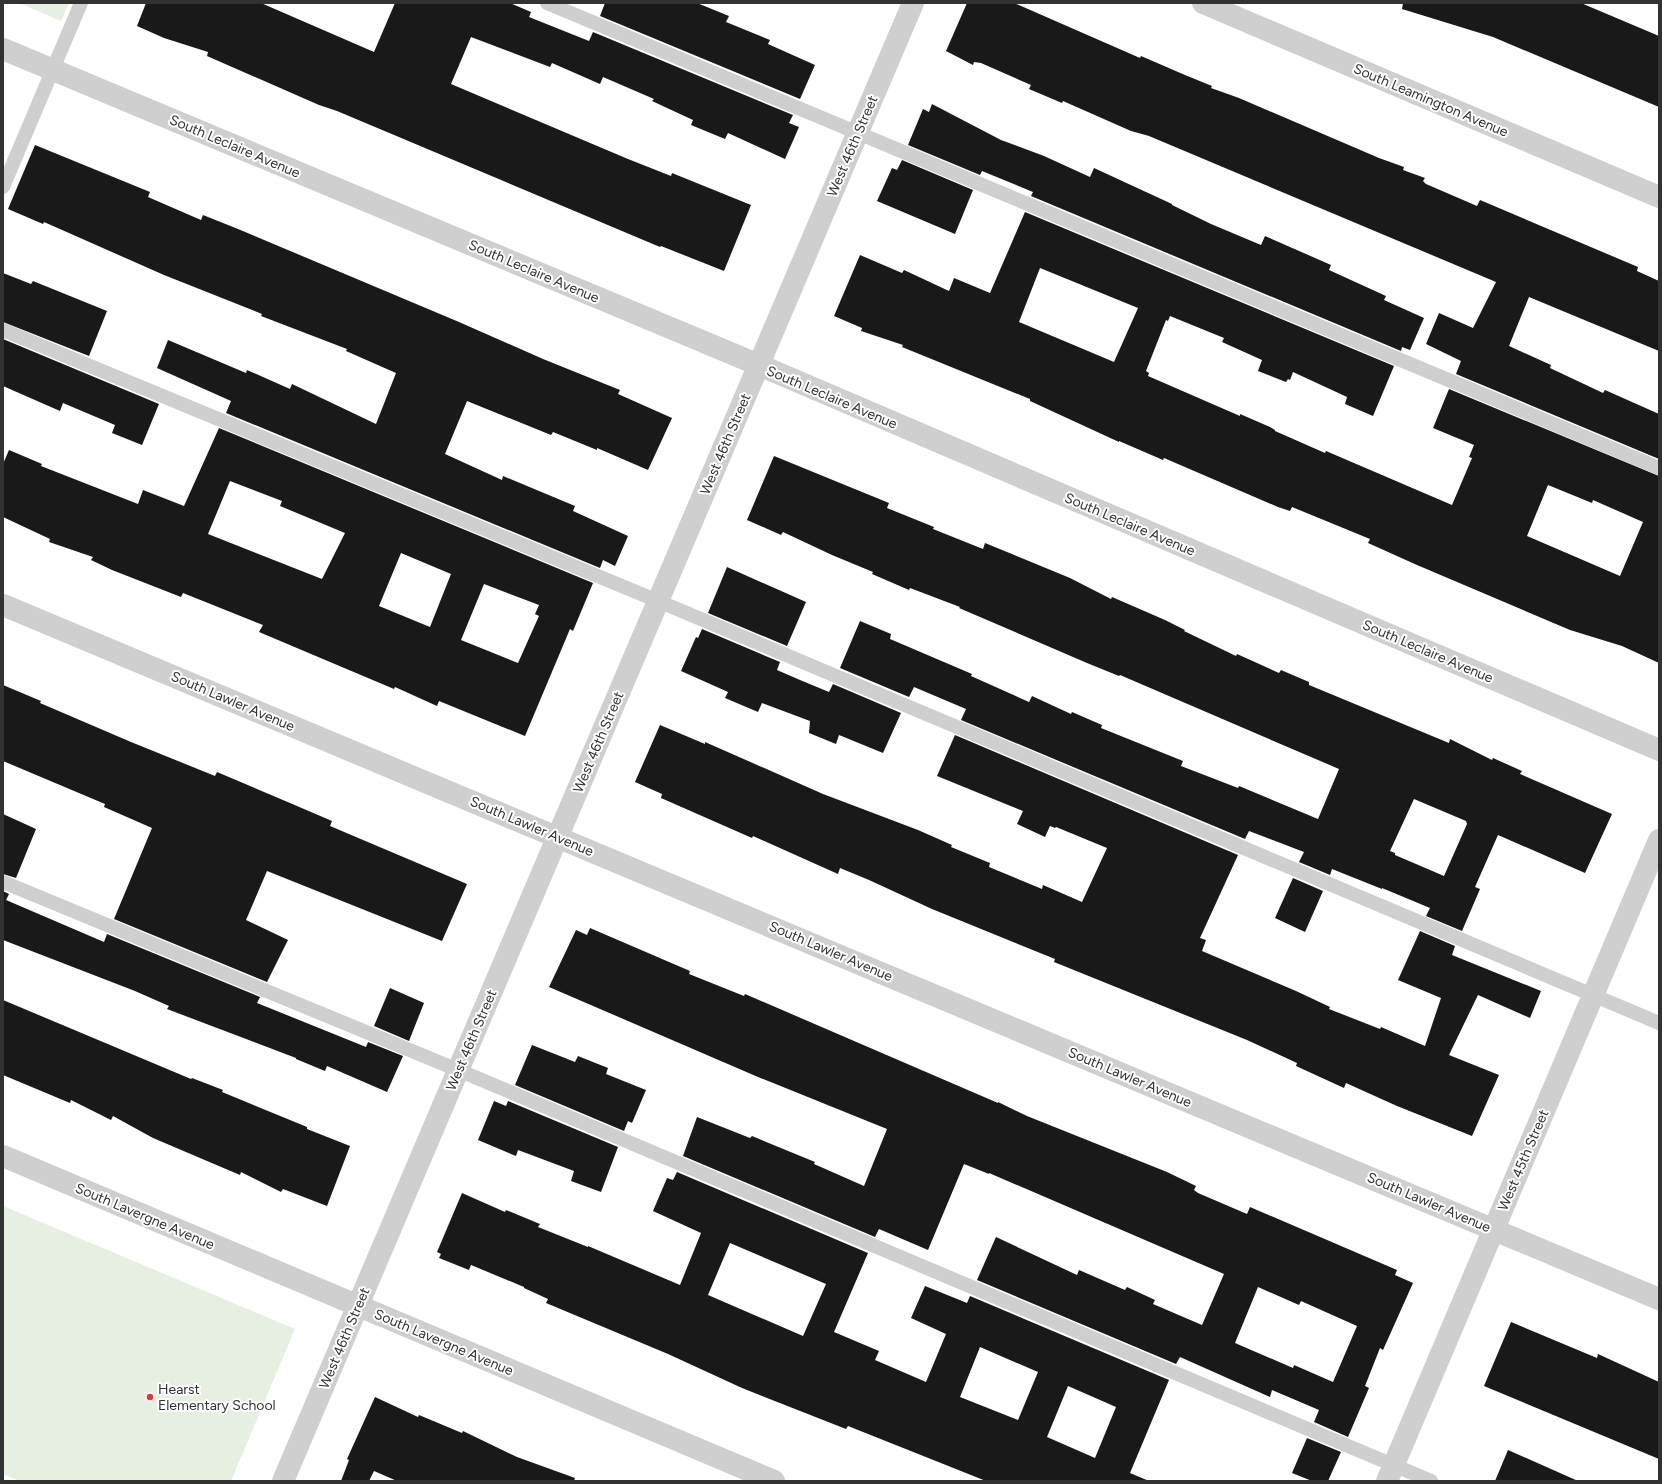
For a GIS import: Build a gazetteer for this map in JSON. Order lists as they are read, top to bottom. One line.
{"streets":{"street":["South Leamington Avenue","South Leclaire Avenue","West 46th Street","South Lawler Avenue","West 45th Street","South Lavergne Avenue"]},"crossings":[["South Leclaire Avenue","West 46th Street"],["West 46th Street","South Lawler Avenue"],["West 46th Street","South Lavergne Avenue"],["South Lawler Avenue","West 45th Street"]],"places":["Hearst Elementary School"]}
